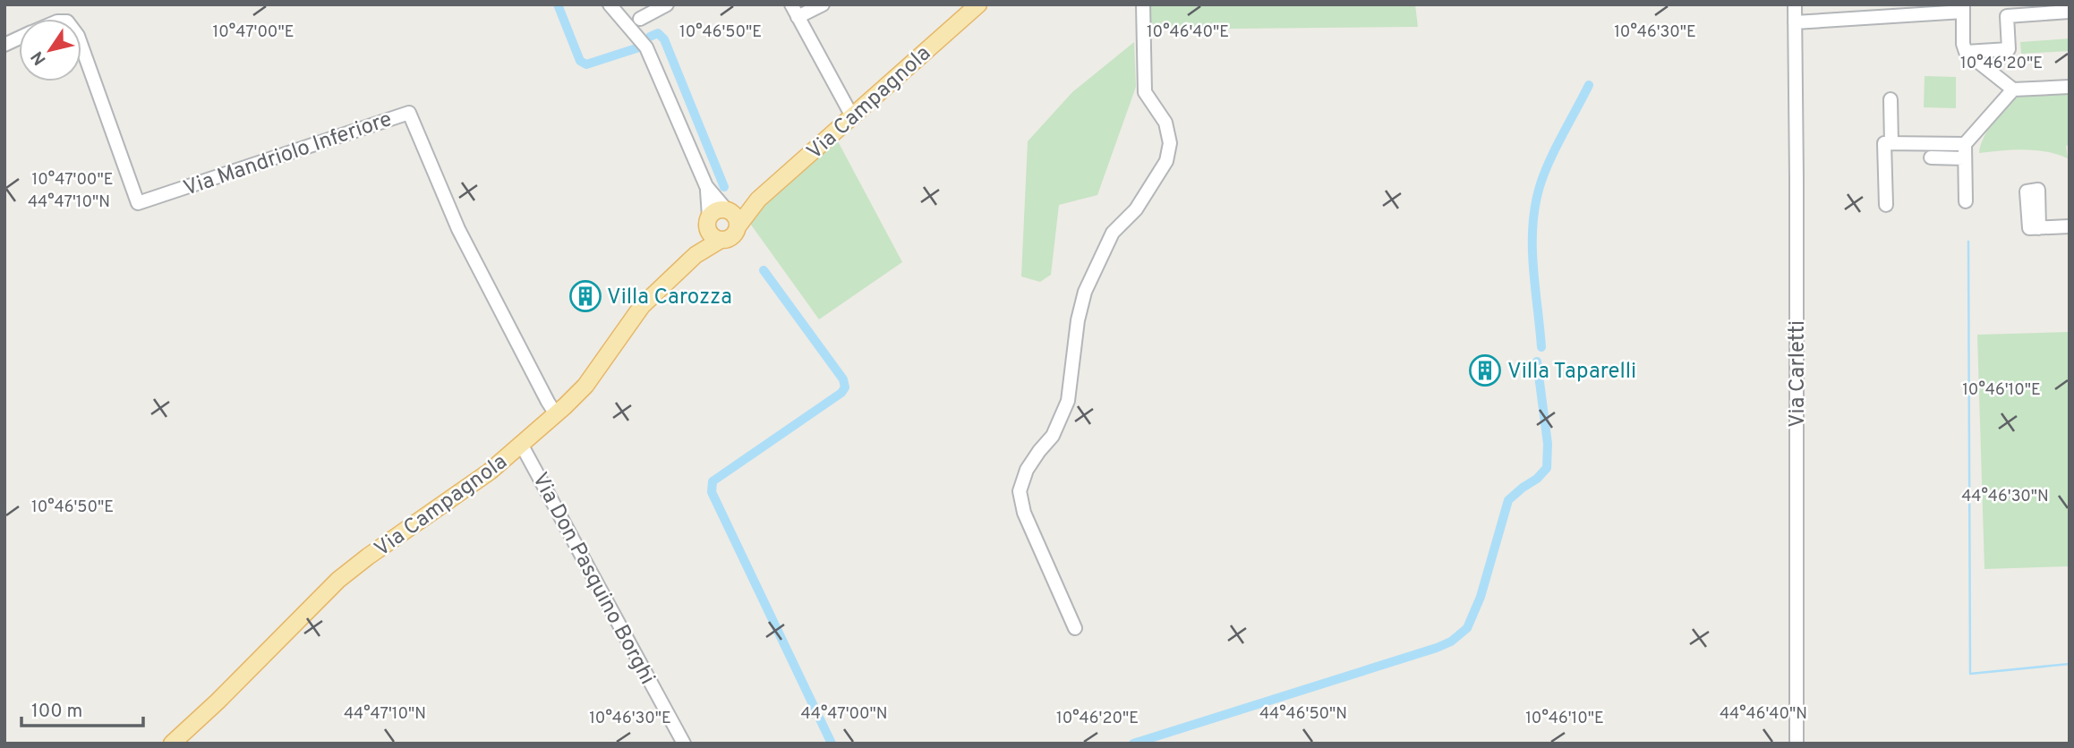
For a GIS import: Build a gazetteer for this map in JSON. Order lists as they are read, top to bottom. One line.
{"streets":{"main road":["Via Campagnola"],"street":["Via Mandriolo Inferiore","Via Carletti","Via Don Pasquino Borghi"]},"crossings":[["Via Campagnola","Via Mandriolo Inferiore"],["Via Campagnola","Via Don Pasquino Borghi"]],"places":{"building":["Villa Carozza","Villa Taparelli"]},"scale_bar":"100 m","north":"bottom left","coordinates":["10°47'00\"E","10°46'50\"E","10°46'40\"E","10°46'30\"E","10°46'20\"E","44°47'10\"N","10°46'10\"E","44°46'30\"N","44°47'00\"N","44°46'50\"N","44°46'40\"N"]}
